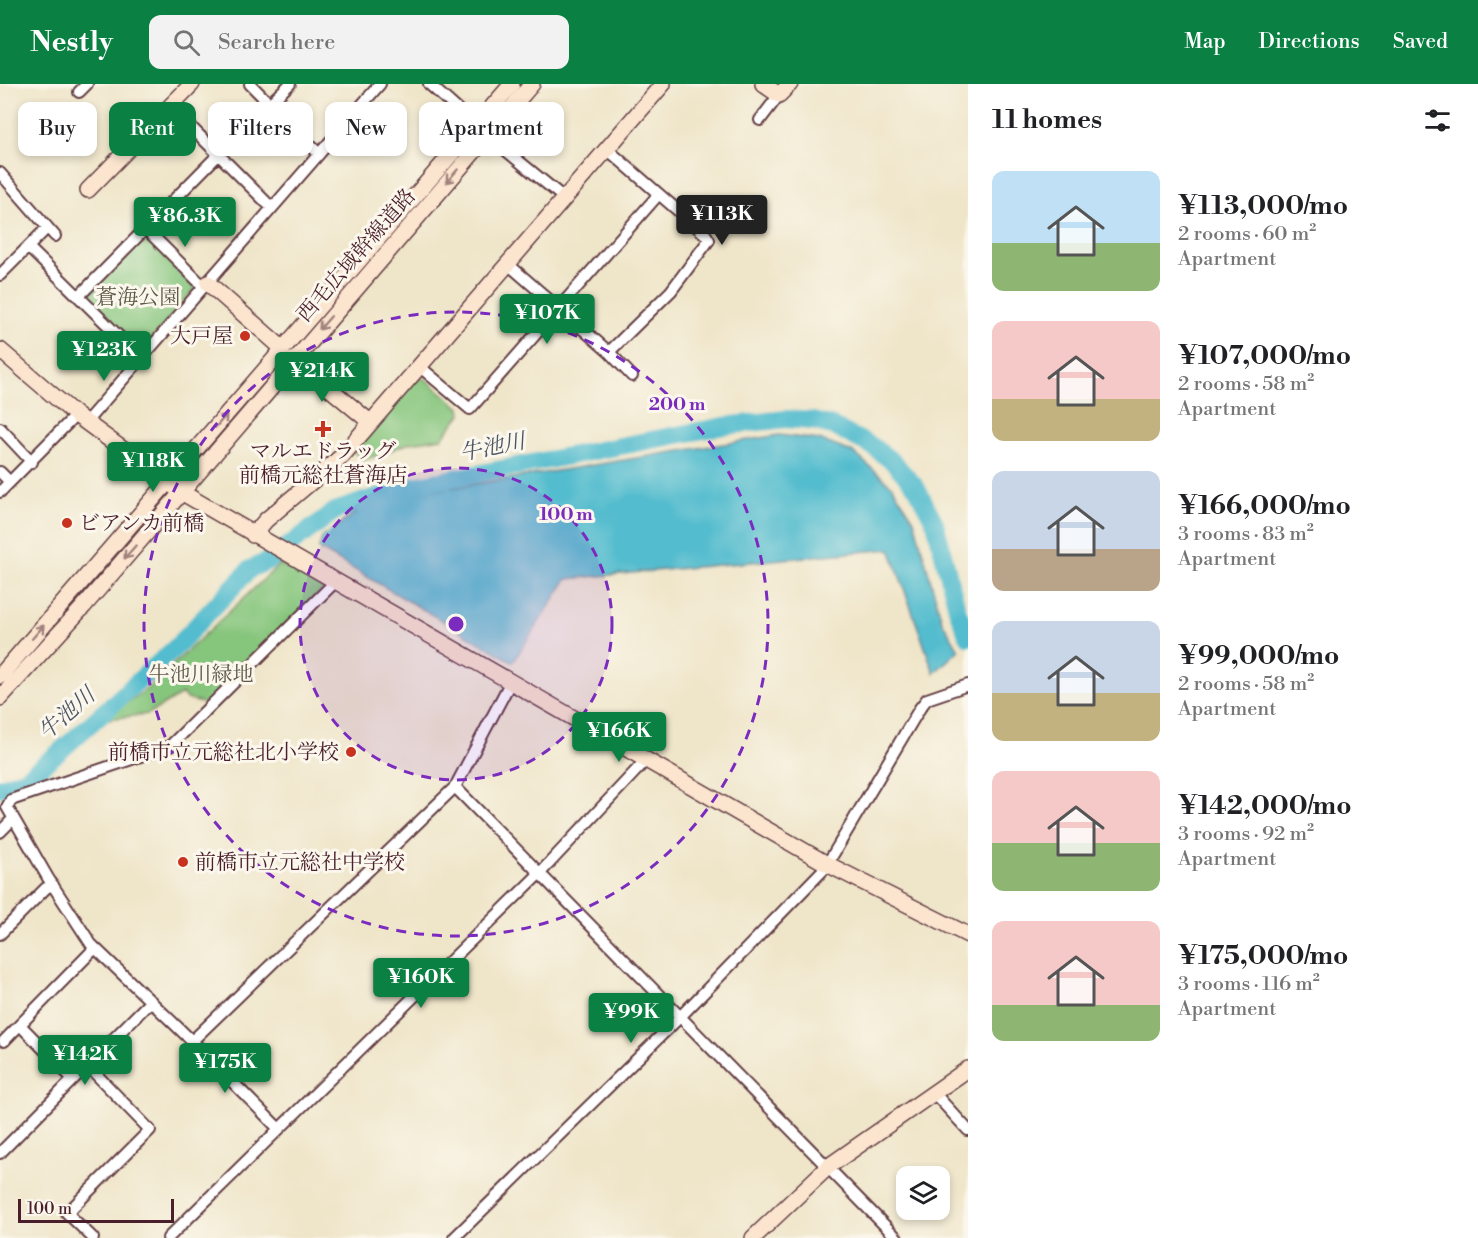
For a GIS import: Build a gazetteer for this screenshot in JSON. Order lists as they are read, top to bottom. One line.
{"streets":{"street":["西毛広域幹線道路"]},"water":["牛池川"],"parks":["蒼海公園","牛池川緑地"],"places":{"other":["大戸屋","ビアンカ前橋","前橋市立元総社北小学校","前橋市立元総社中学校"],"health":["マルエドラッグ 前橋元総社蒼海店"]},"scale_bar":"100 m","page":{"header":"Nestly","search":"Search here","nav":["Map","Directions","Saved"],"heading":"11 homes","chip":["Buy","Rent","Filters","New","Apartment"],"list":[{"name":"¥113,000/mo","note":"2 rooms · 60 m² · Apartment"},{"name":"¥107,000/mo","note":"2 rooms · 58 m² · Apartment"},{"name":"¥166,000/mo","note":"3 rooms · 83 m² · Apartment"},{"name":"¥99,000/mo","note":"2 rooms · 58 m² · Apartment"},{"name":"¥142,000/mo","note":"3 rooms · 92 m² · Apartment"},{"name":"¥175,000/mo","note":"3 rooms · 116 m² · Apartment"}],"price":["¥113K","¥86.3K","¥107K","¥123K","¥214K","¥118K","¥166K","¥160K","¥99K","¥142K","¥175K"],"scale":"100 m"},"rings":["200 m","100 m"]}
